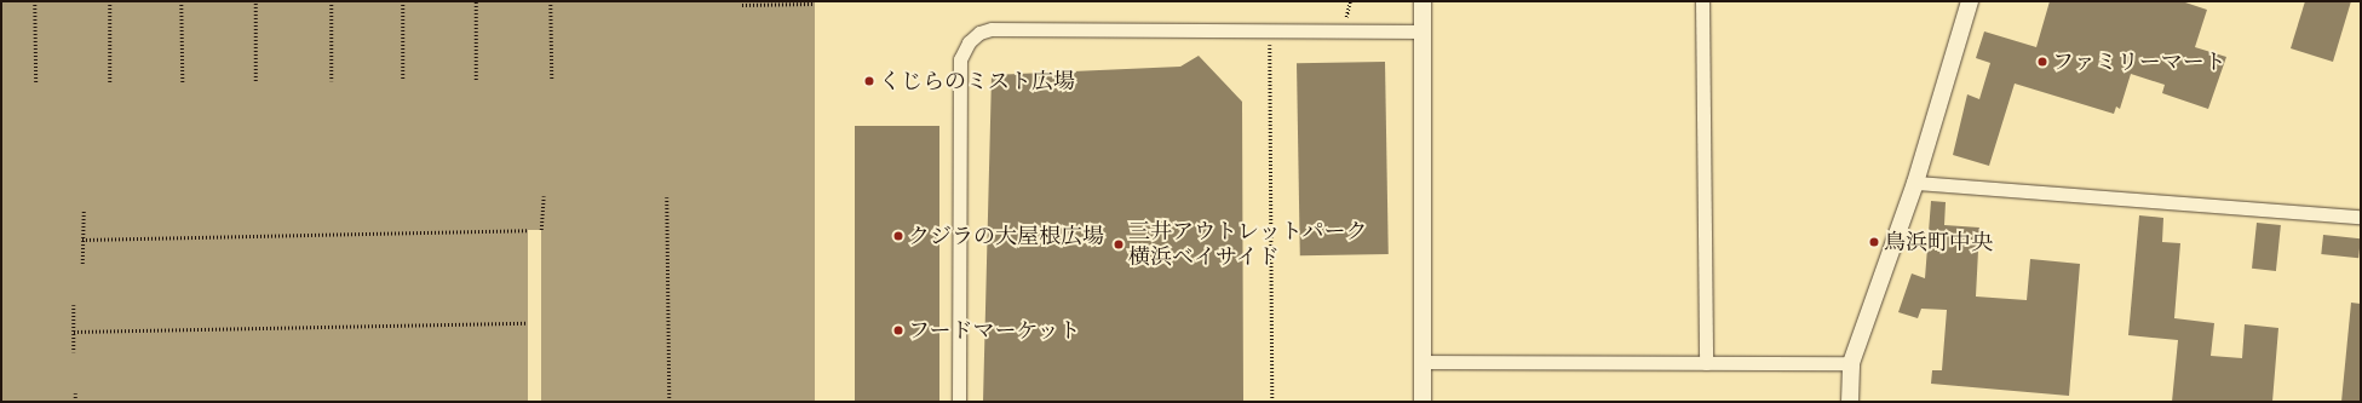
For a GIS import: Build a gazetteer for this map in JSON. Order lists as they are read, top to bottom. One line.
{"places":["ファミリーマート","くじらのミスト広場","クジラの大屋根広場","鳥浜町中央","三井アウトレットパーク 横浜ベイサイド","フードマーケット"]}
